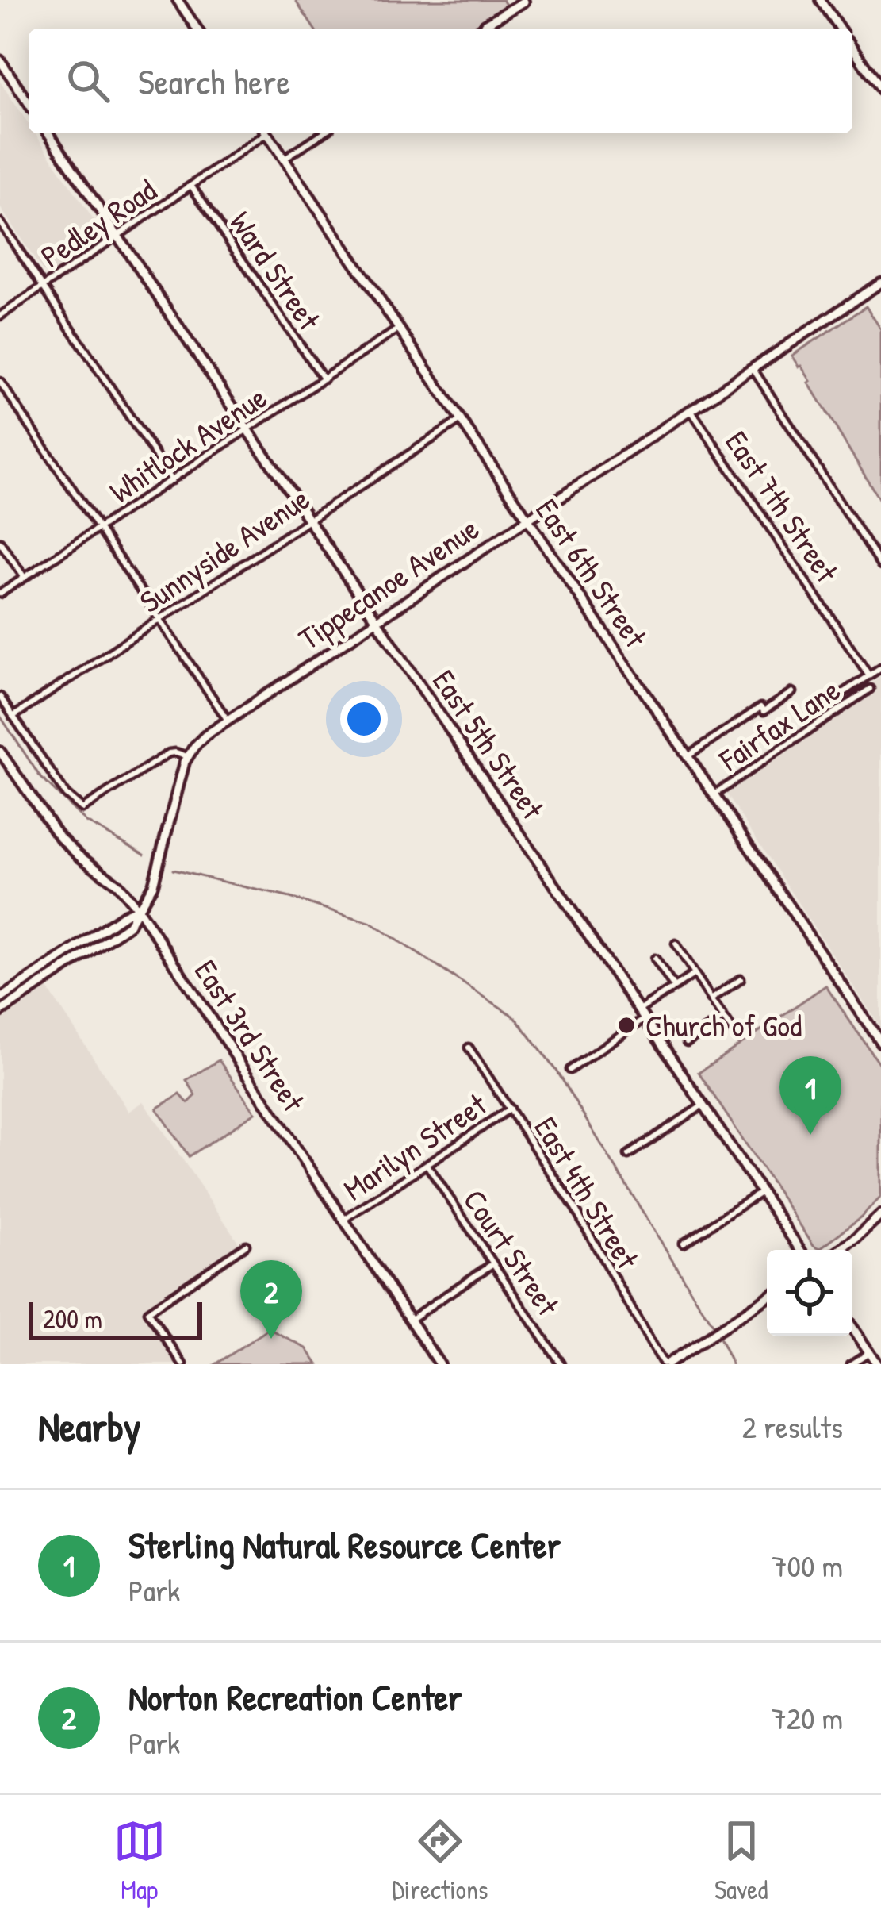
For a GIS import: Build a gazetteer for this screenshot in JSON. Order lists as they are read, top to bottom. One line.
{"streets":{"street":["Pedley Road","Ward Street","Whitlock Avenue","East 7th Street","Sunnyside Avenue","East 6th Street","Tippecanoe Avenue","Fairfax Lane","East 5th Street","East 3rd Street","Marilyn Street","East 4th Street","Court Street"]},"crossings":[["Pedley Road","Ward Street"],["Pedley Road","East 5th Street"],["Ward Street","Whitlock Avenue"],["Whitlock Avenue","East 6th Street"],["Whitlock Avenue","East 5th Street"],["East 7th Street","Tippecanoe Avenue"],["East 7th Street","Fairfax Lane"],["Sunnyside Avenue","East 6th Street"],["Sunnyside Avenue","East 5th Street"],["East 6th Street","Tippecanoe Avenue"],["East 6th Street","Fairfax Lane"],["Tippecanoe Avenue","East 5th Street"],["Tippecanoe Avenue","East 3rd Street"],["East 3rd Street","Marilyn Street"],["Marilyn Street","East 4th Street"],["Marilyn Street","Court Street"]],"places":["Church of God"],"scale_bar":"200 m","page":{"search":"Search here","pins":["1","2"],"scale":"200 m","heading":["Nearby","2 results"],"list":[{"mark":"1","name":"Sterling Natural Resource Center","note":"Park","value":"700 m"},{"mark":"2","name":"Norton Recreation Center","note":"Park","value":"720 m"}],"nav":["Map","Directions","Saved"]}}
